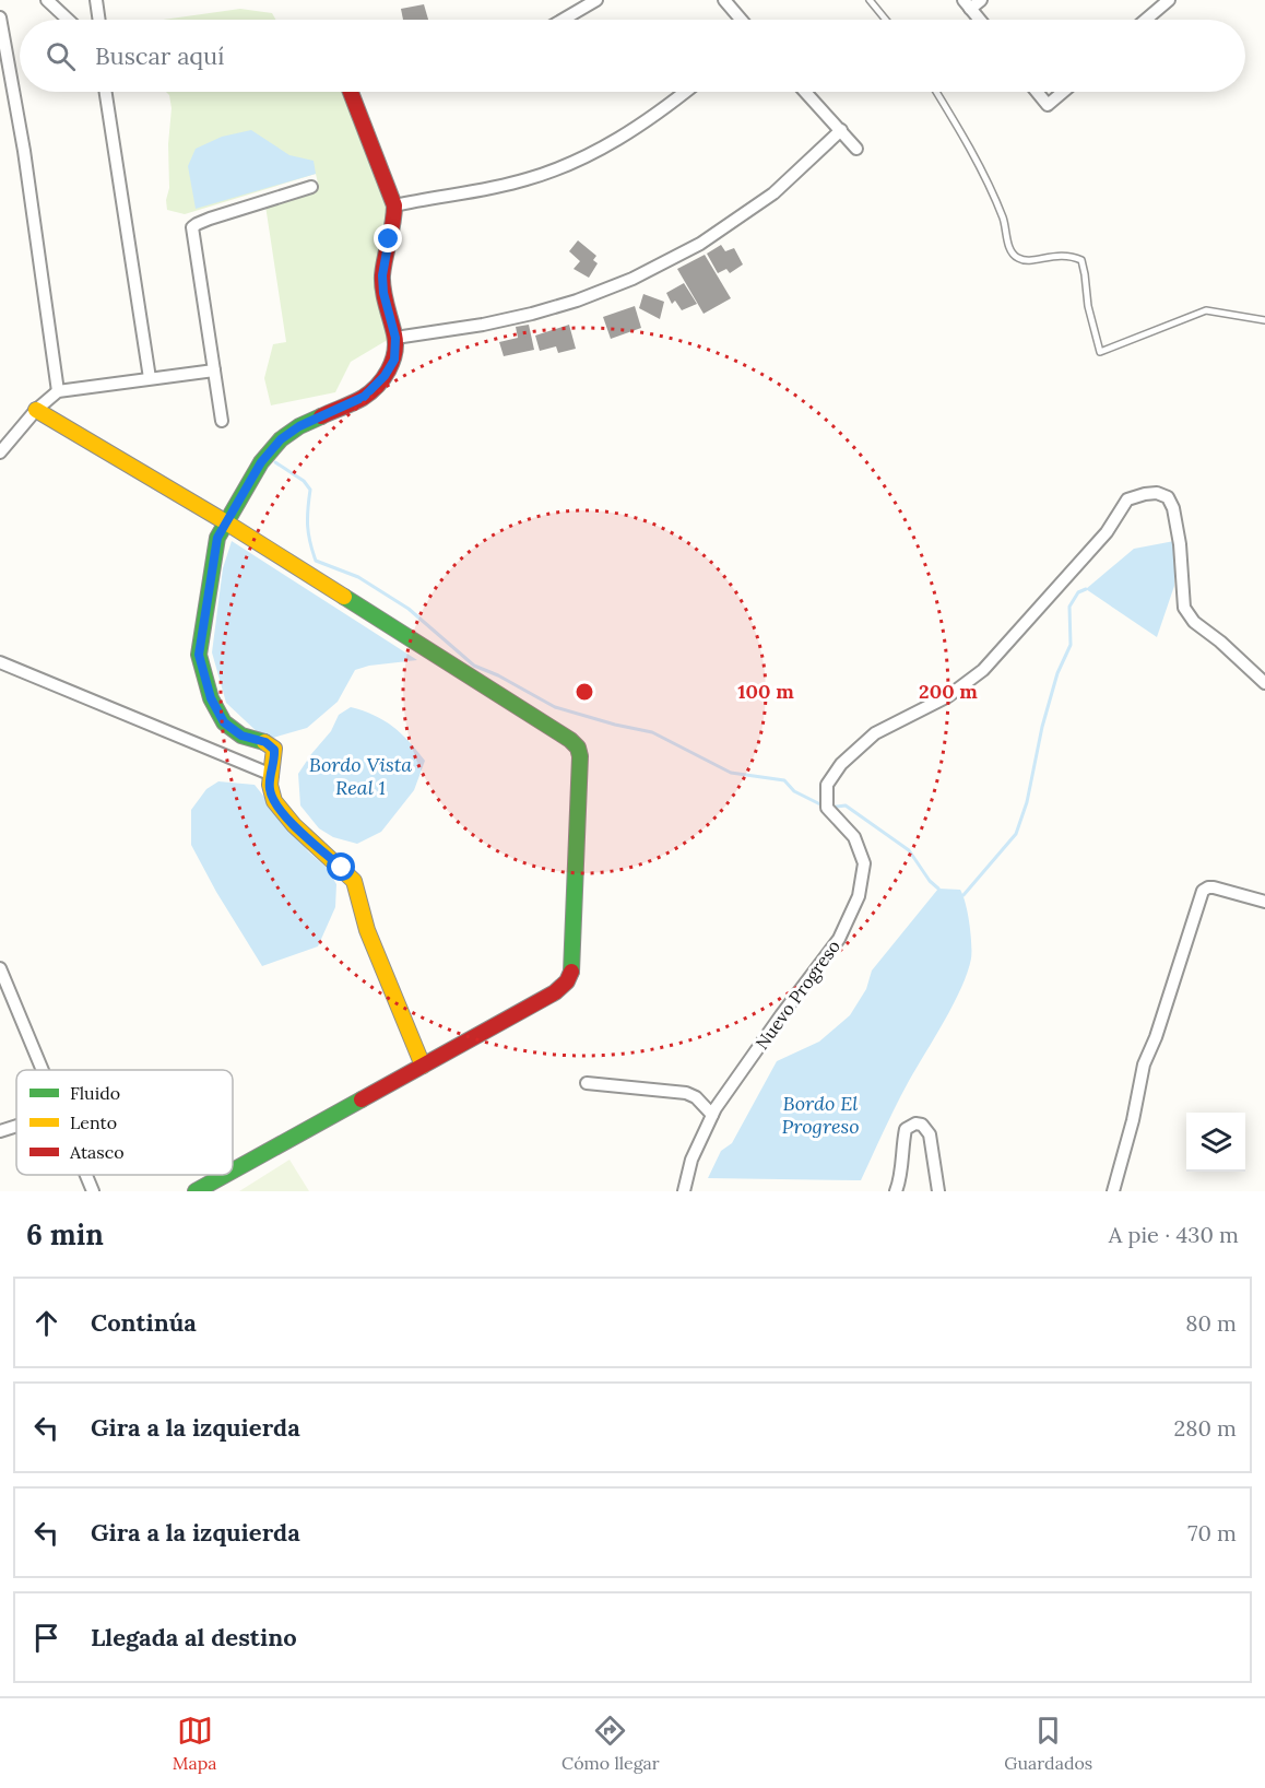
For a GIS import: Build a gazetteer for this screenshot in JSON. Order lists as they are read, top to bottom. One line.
{"streets":{"street":["Nuevo Progreso"]},"water":["Bordo Vista Real 1","Bordo El Progreso"],"legend":["Fluido","Lento","Atasco"],"page":{"search":"Buscar aquí","heading":["6 min","A pie · 430 m"],"list":[["Continúa","80 m"],["Gira a la izquierda","280 m"],["Gira a la izquierda","70 m"],"Llegada al destino"],"nav":["Mapa","Cómo llegar","Guardados"]},"rings":["100 m","200 m"]}
